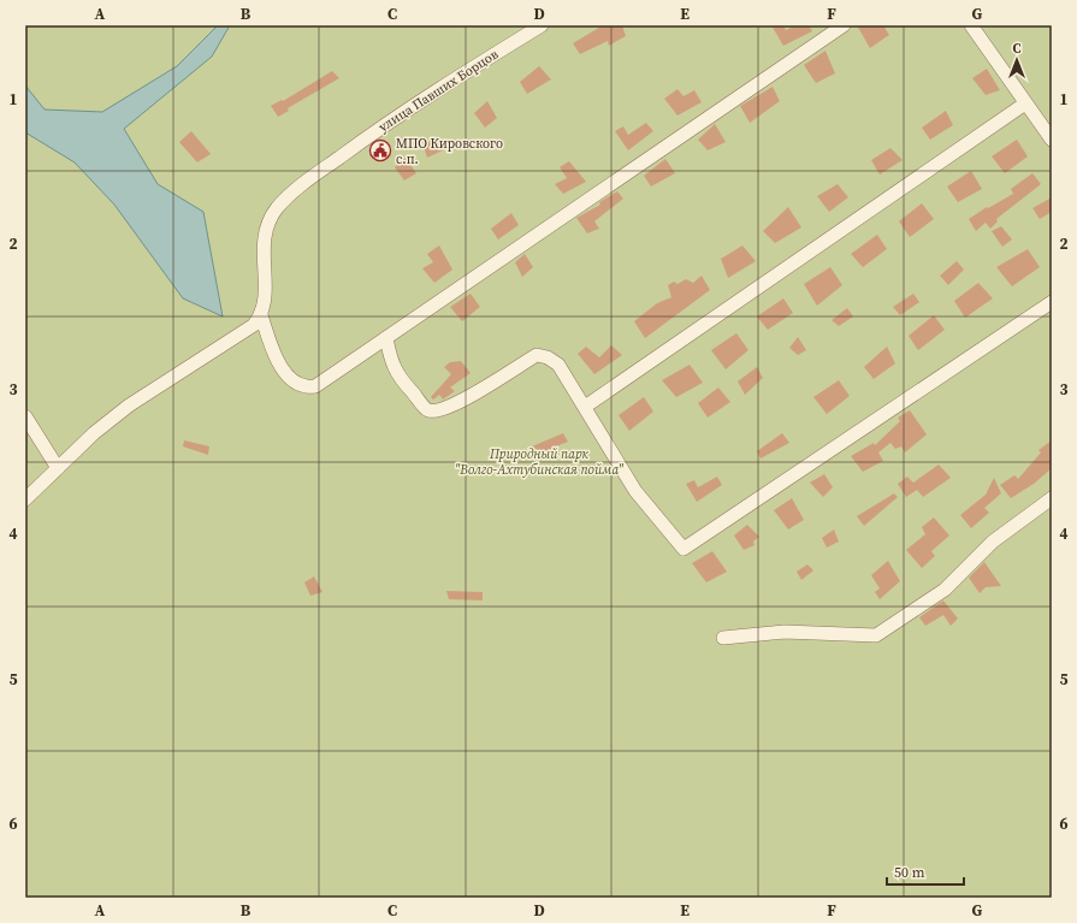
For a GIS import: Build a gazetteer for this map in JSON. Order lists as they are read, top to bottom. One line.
{"streets":{"street":["улица Павших Борцов"]},"parks":["Природный парк \"Волго-Ахтубинская пойма\""],"places":{"public building":["МПО Кировского с.п."]},"scale_bar":"50 m","north":"top","grid":{"columns":["A","B","C","D","E","F","G"],"rows":["1","2","3","4","5","6"]}}
